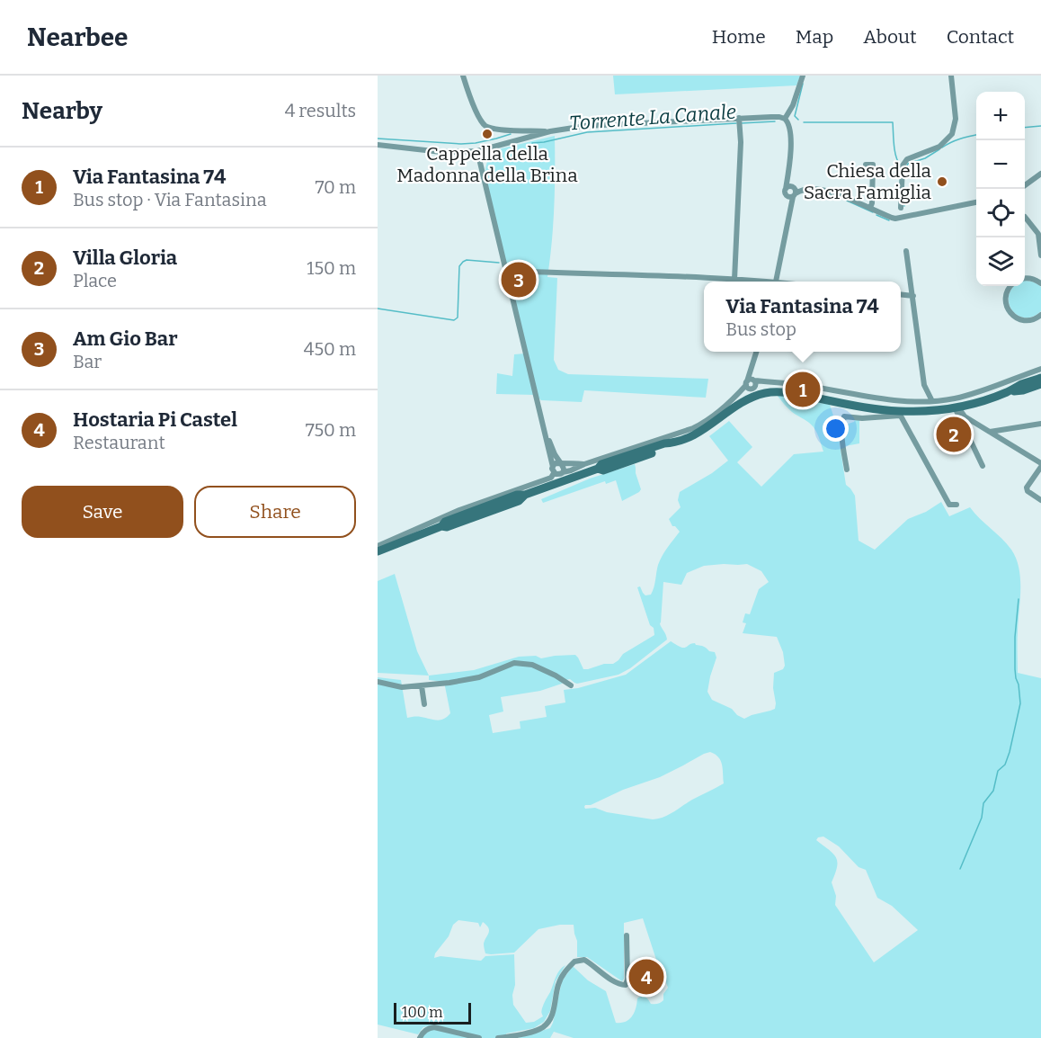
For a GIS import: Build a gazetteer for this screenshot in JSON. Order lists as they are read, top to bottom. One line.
{"water":["Torrente La Canale"],"places":["Cappella della Madonna della Brina","Chiesa della Sacra Famiglia"],"scale_bar":"100 m","page":{"header":"Nearbee","nav":["Home","Map","About","Contact"],"heading":["Nearby","4 results"],"map_buttons":["+","−"],"list":[{"mark":"1","name":"Via Fantasina 74","note":"Bus stop · Via Fantasina","value":"70 m"},{"mark":"2","name":"Villa Gloria","note":"Place","value":"150 m"},{"mark":"3","name":"Am Gio Bar","note":"Bar","value":"450 m"},{"mark":"4","name":"Hostaria Pi Castel","note":"Restaurant","value":"750 m"}],"pins":["3","1","2","4"],"popup":["Via Fantasina 74","Bus stop"],"buttons":["Save","Share"],"scale":"100 m"}}
